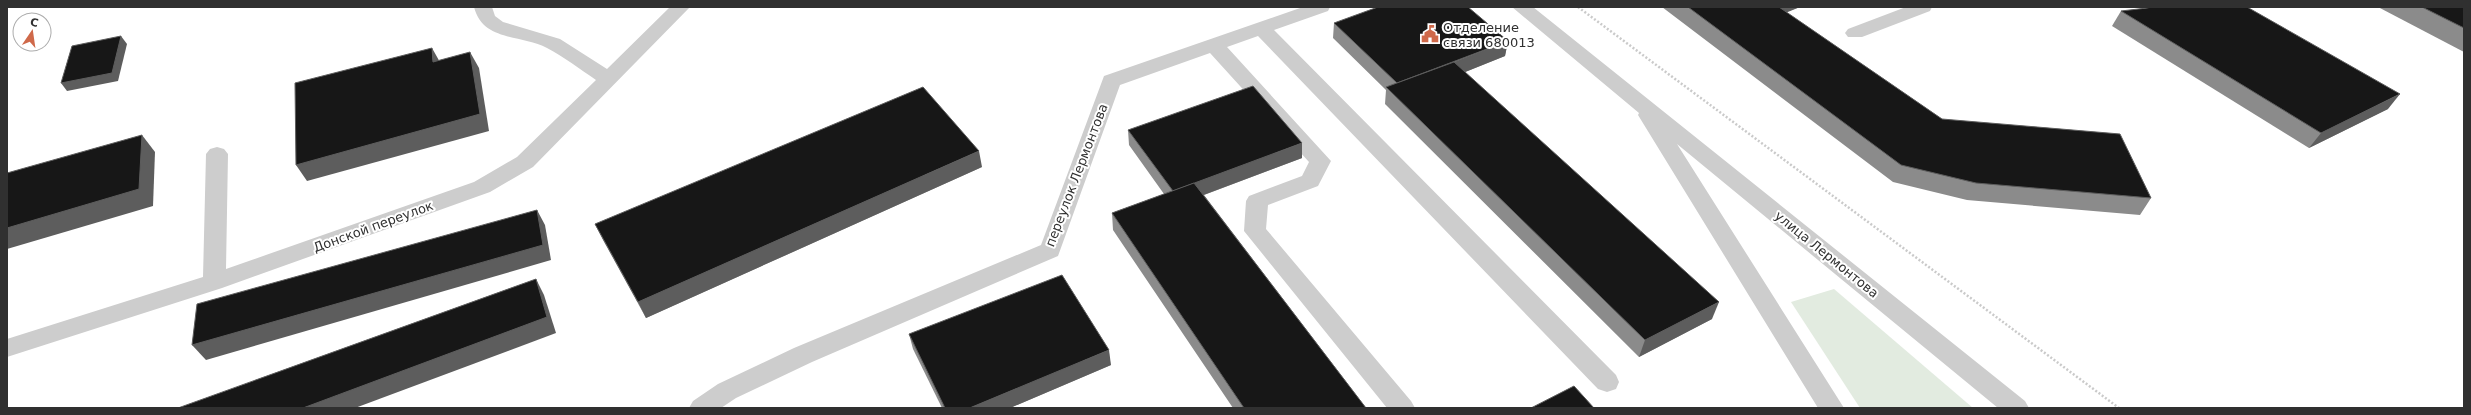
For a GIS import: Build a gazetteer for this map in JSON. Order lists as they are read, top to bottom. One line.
{"streets":{"street":["переулок Лермонтова","Донской переулок","улица Лермонтова"]},"places":{"public building":["Отделение связи 680013"]},"north":"top"}
